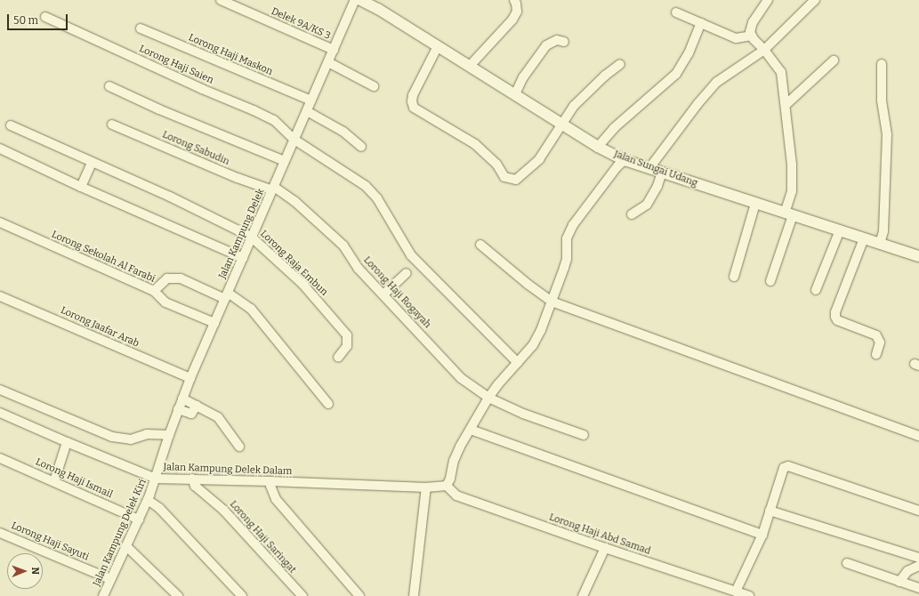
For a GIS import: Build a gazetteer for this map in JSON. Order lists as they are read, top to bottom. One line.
{"streets":{"street":["Delek 9A/KS 3","Lorong Haji Maskon","Lorong Haji Saien","Lorong Sabudin","Jalan Sungai Udang","Jalan Kampung Delek","Lorong Sekolah Al Farabi","Lorong Raja Embun","Lorong Haji Rogayah","Lorong Jaafar Arab","Jalan Kampung Delek Dalam","Lorong Haji Ismail","Jalan Kampung Delek Kiri","Lorong Haji Abd Samad","Lorong Haji Saringat","Lorong Haji Sayuti"]},"crossings":[["Delek 9A/KS 3","Jalan Kampung Delek"],["Lorong Haji Maskon","Jalan Kampung Delek"],["Lorong Haji Saien","Jalan Kampung Delek"],["Lorong Sabudin","Jalan Kampung Delek"],["Lorong Sabudin","Lorong Haji Rogayah"],["Jalan Kampung Delek","Lorong Sekolah Al Farabi"],["Jalan Kampung Delek","Lorong Raja Embun"],["Jalan Kampung Delek","Lorong Haji Rogayah"],["Jalan Kampung Delek","Lorong Jaafar Arab"],["Jalan Kampung Delek","Jalan Kampung Delek Dalam"],["Jalan Kampung Delek","Jalan Kampung Delek Kiri"],["Jalan Kampung Delek Dalam","Jalan Kampung Delek Kiri"],["Jalan Kampung Delek Dalam","Lorong Haji Abd Samad"],["Jalan Kampung Delek Dalam","Lorong Haji Saringat"],["Lorong Haji Ismail","Jalan Kampung Delek Kiri"],["Jalan Kampung Delek Kiri","Lorong Haji Sayuti"]],"scale_bar":"50 m","north":"right"}
